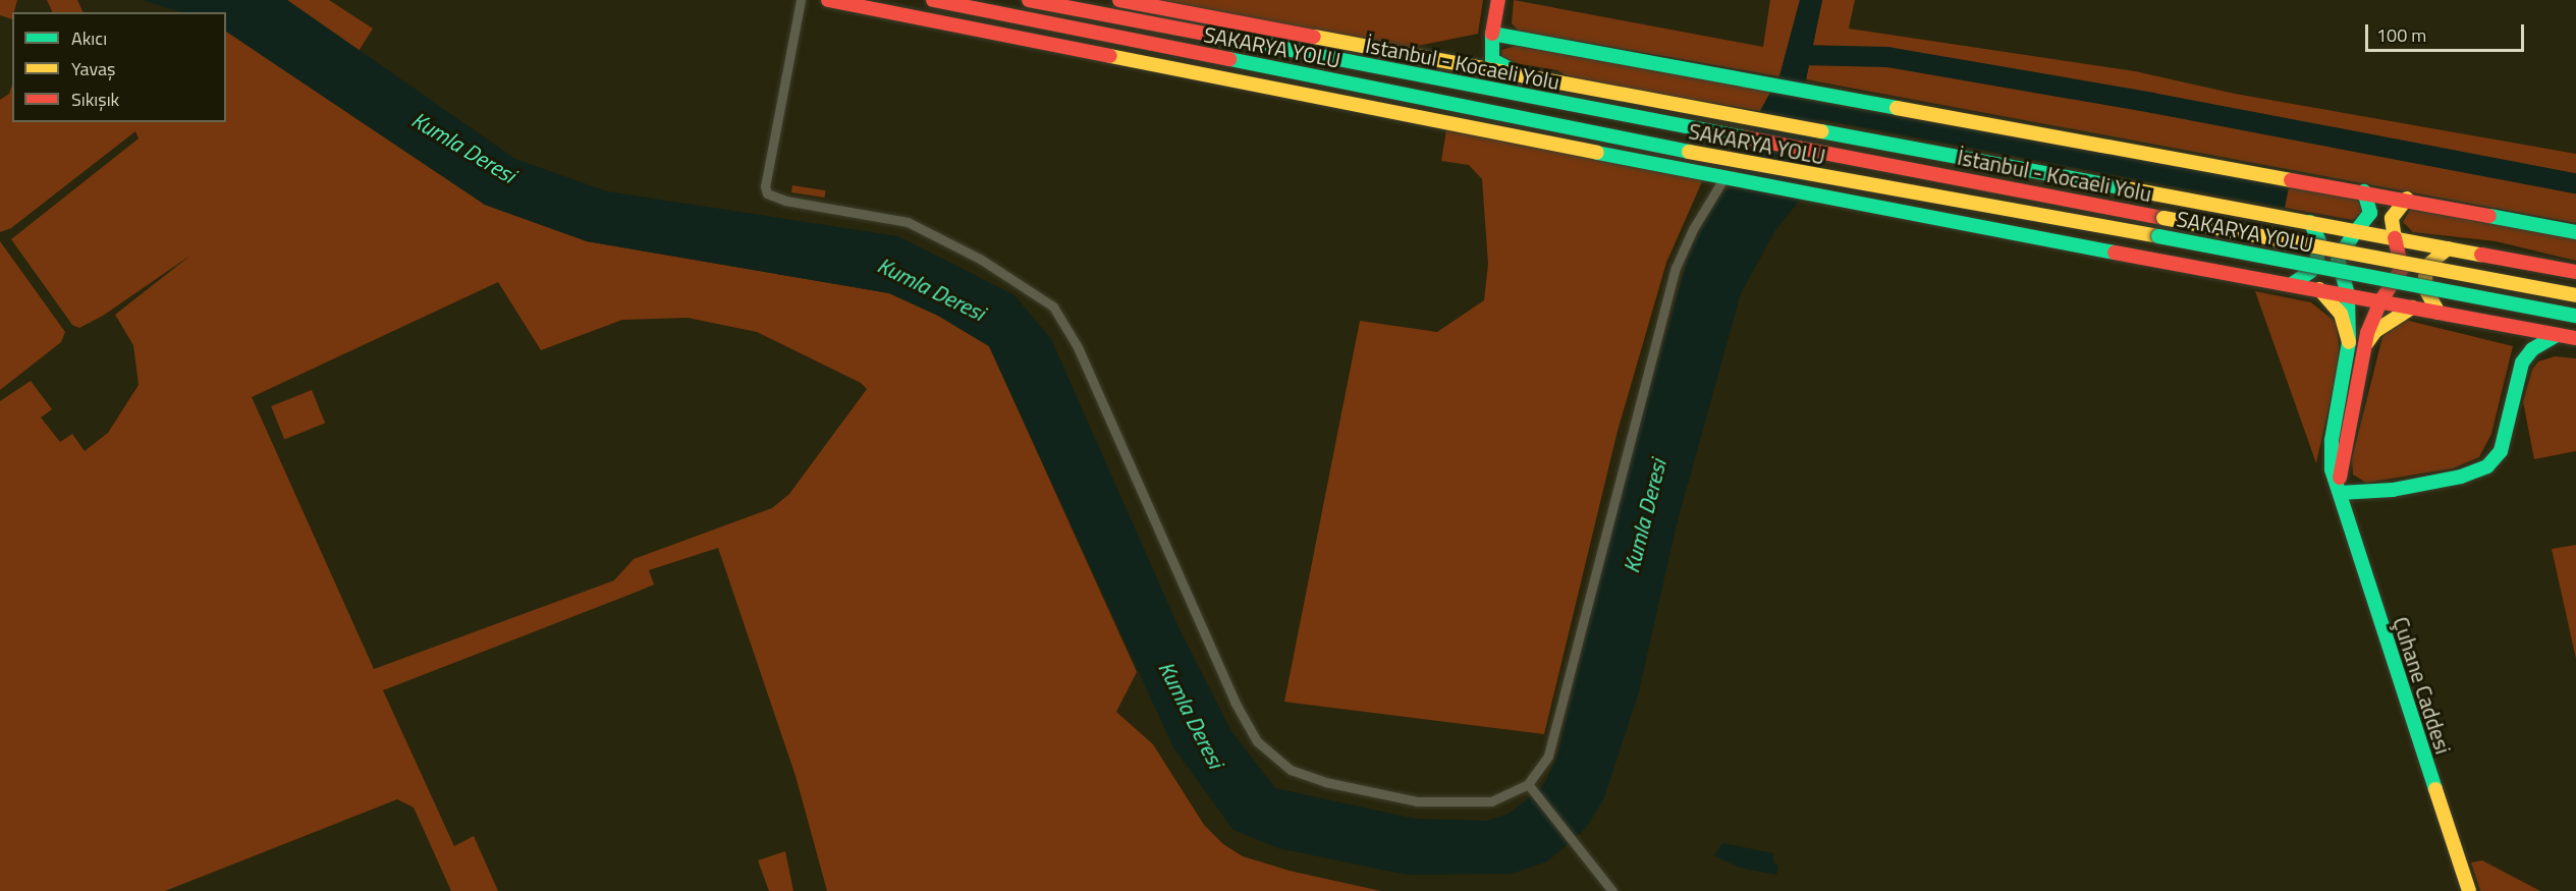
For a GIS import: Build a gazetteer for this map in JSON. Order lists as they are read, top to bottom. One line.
{"streets":{"main road":["SAKARYA YOLU","İstanbul - Kocaeli Yolu","Çuhane Caddesi"]},"water":["Kumla Deresi"],"legend":["Akıcı","Yavaş","Sıkışık"],"scale_bar":"100 m"}
